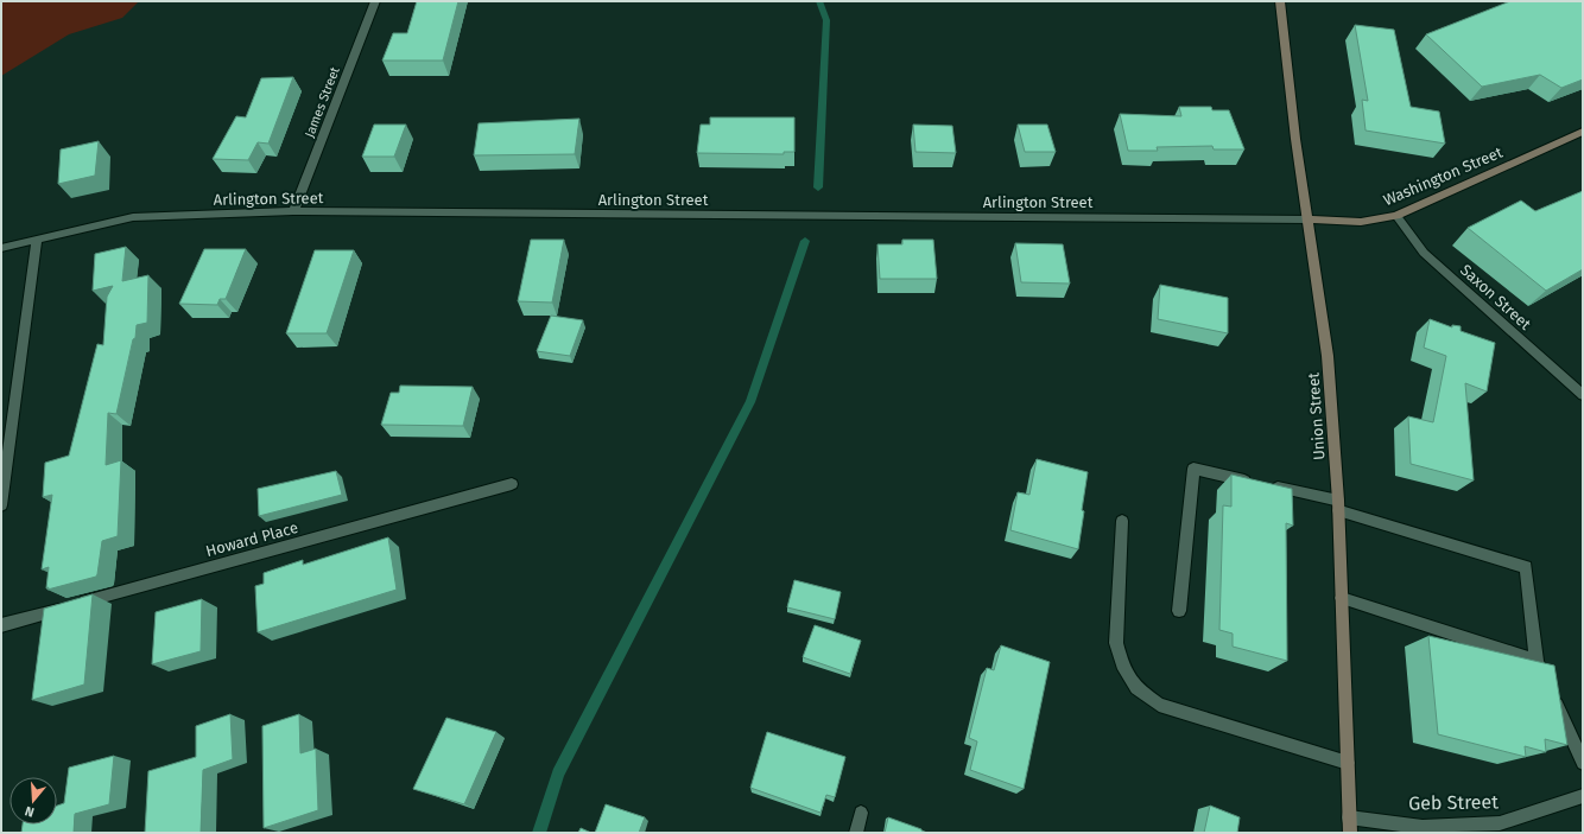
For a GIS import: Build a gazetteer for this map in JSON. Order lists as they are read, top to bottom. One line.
{"streets":{"main road":["Washington Street","Union Street"],"street":["James Street","Arlington Street","Saxon Street","Howard Place","Geb Street"]},"crossings":[["James Street","Arlington Street"],["Washington Street","Arlington Street"],["Washington Street","Saxon Street"],["Washington Street","Union Street"],["Arlington Street","Union Street"],["Union Street","Geb Street"]],"north":"bottom"}
